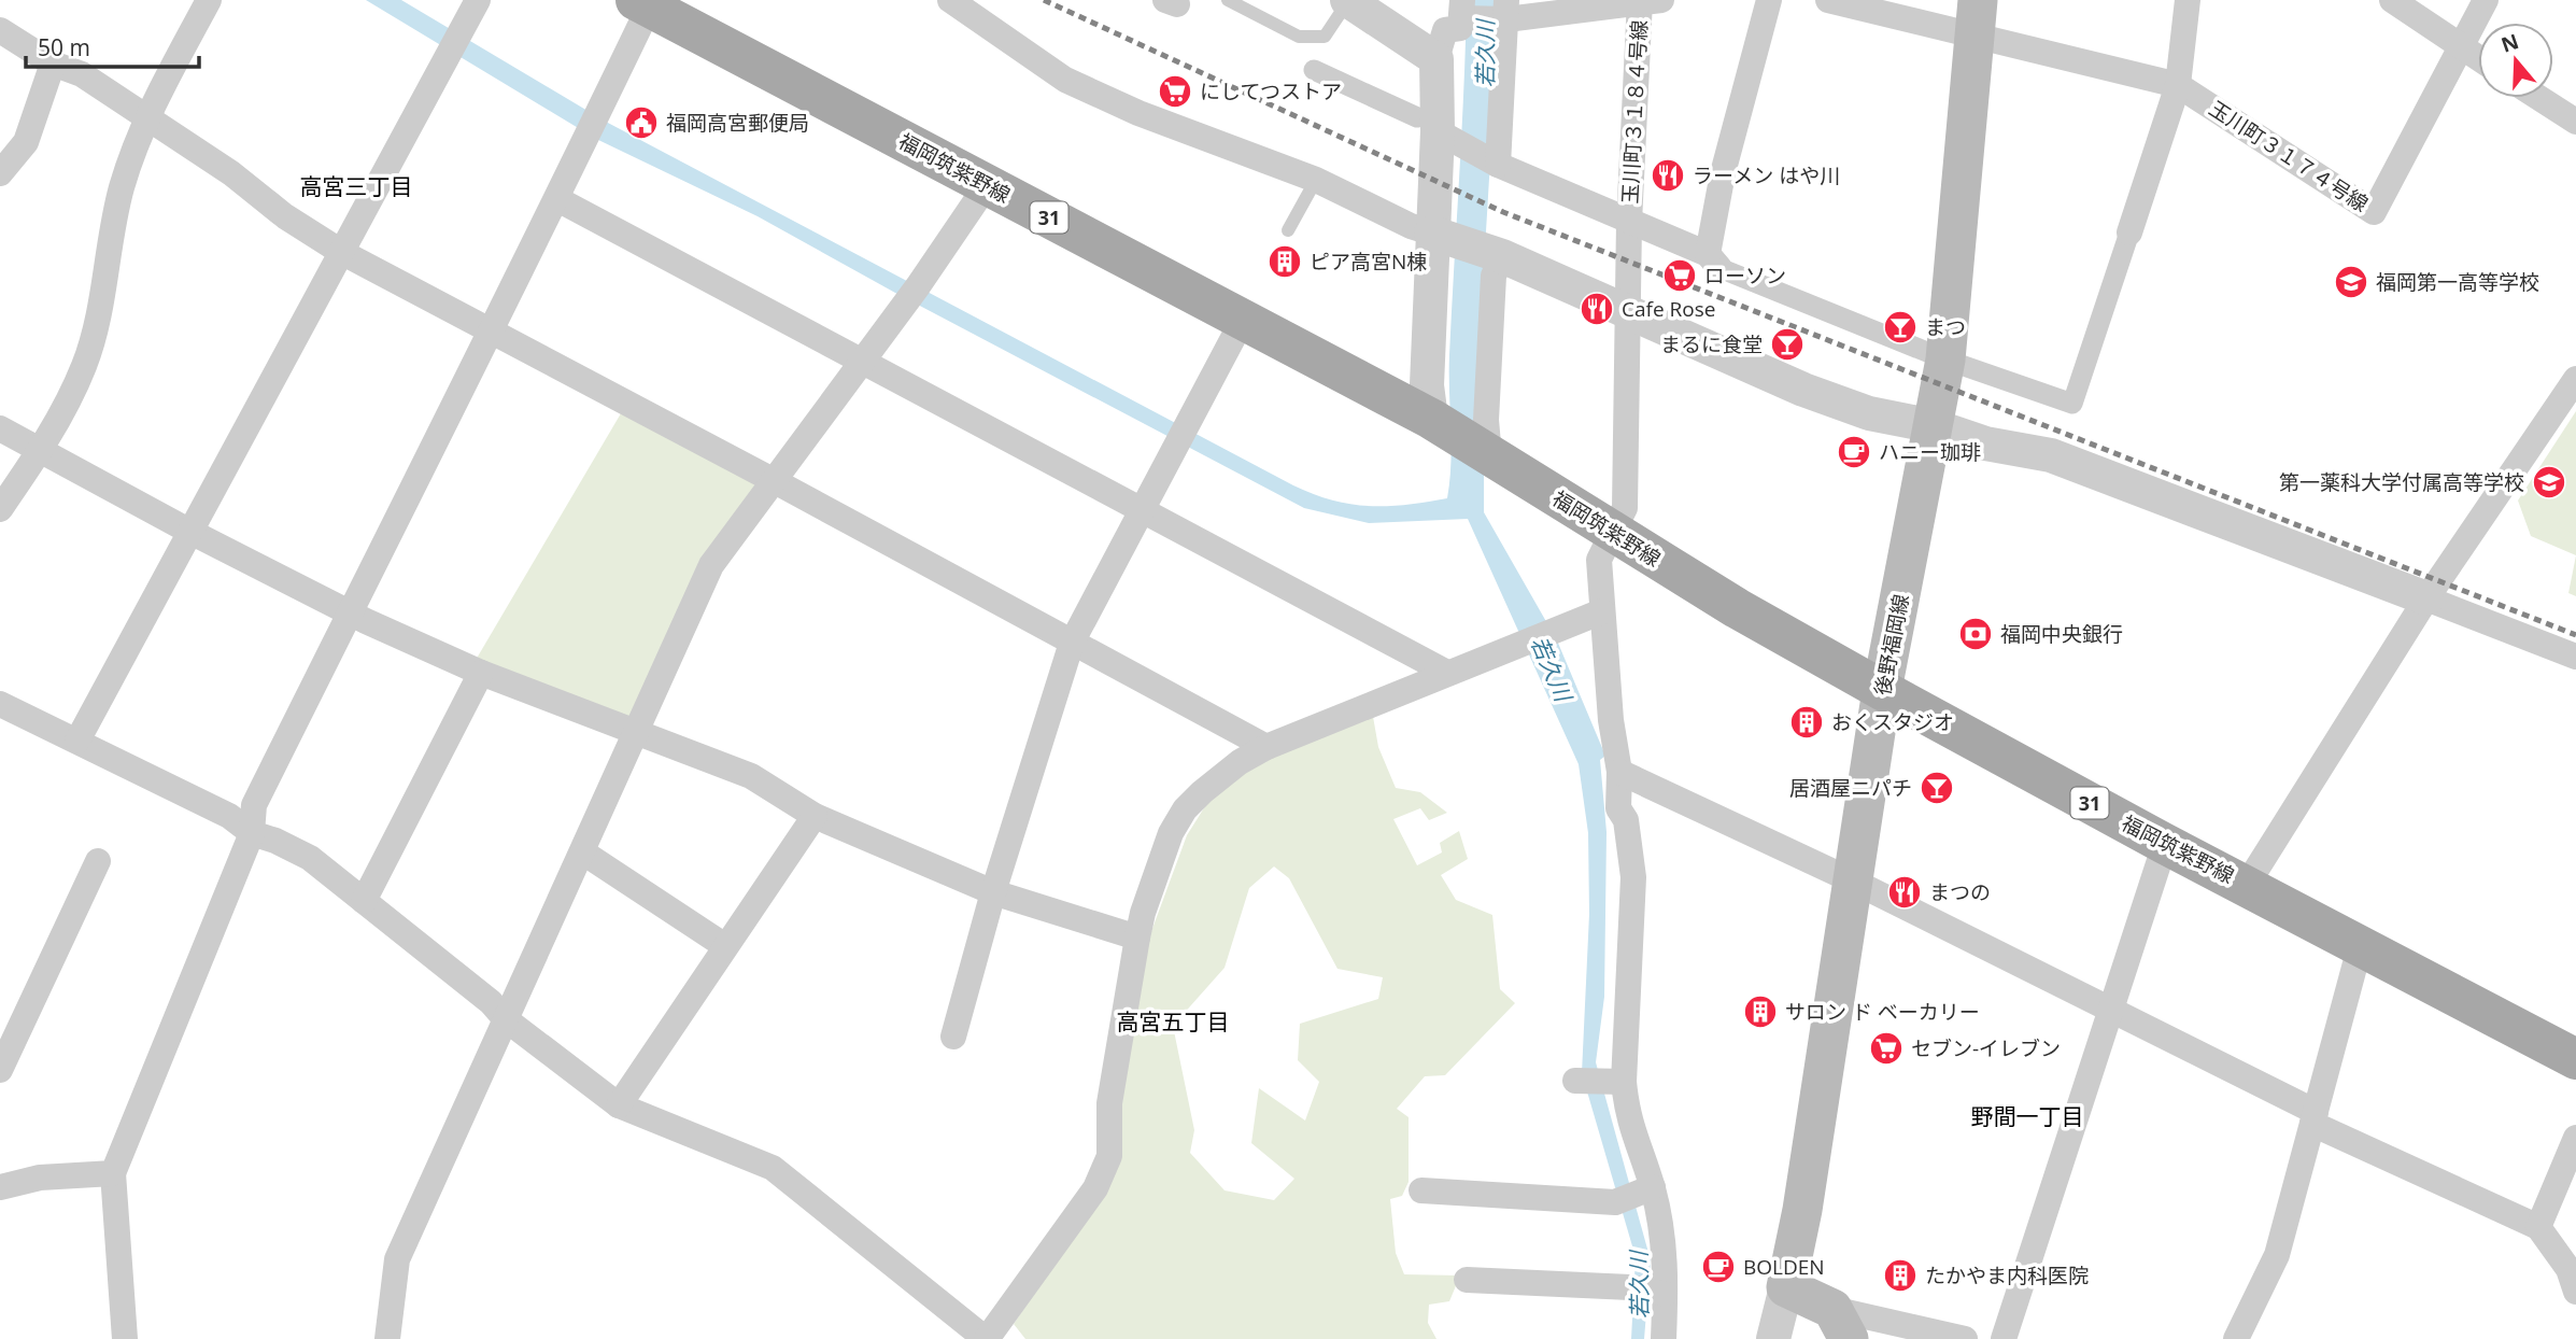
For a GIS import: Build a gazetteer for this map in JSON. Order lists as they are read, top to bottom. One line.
{"streets":{"main road":["福岡筑紫野線","31","後野福岡線"],"street":["玉川町３１８４号線","玉川町３１７４号線"]},"crossings":[["玉川町３１８４号線","福岡筑紫野線"],["玉川町３１７４号線","後野福岡線"],["福岡筑紫野線","後野福岡線"]],"districts":["高宮三丁目","高宮五丁目","野間一丁目"],"water":["若久川"],"places":{"supermarket":["にしてつストア","ローソン","セブン-イレブン"],"public building":["福岡高宮郵便局"],"restaurant":["ラーメン はや川","Cafe Rose","まつの"],"building":["ピア高宮N棟","おくスタジオ","サロン ド ベーカリー","たかやま内科医院"],"school or university":["福岡第一高等学校","第一薬科大学付属高等学校"],"bar":["まつ","まるに食堂","居酒屋ニパチ"],"cafe":["ハニー珈琲","BOLDEN"],"bank":["福岡中央銀行"]},"scale_bar":"50 m","north":"top"}
